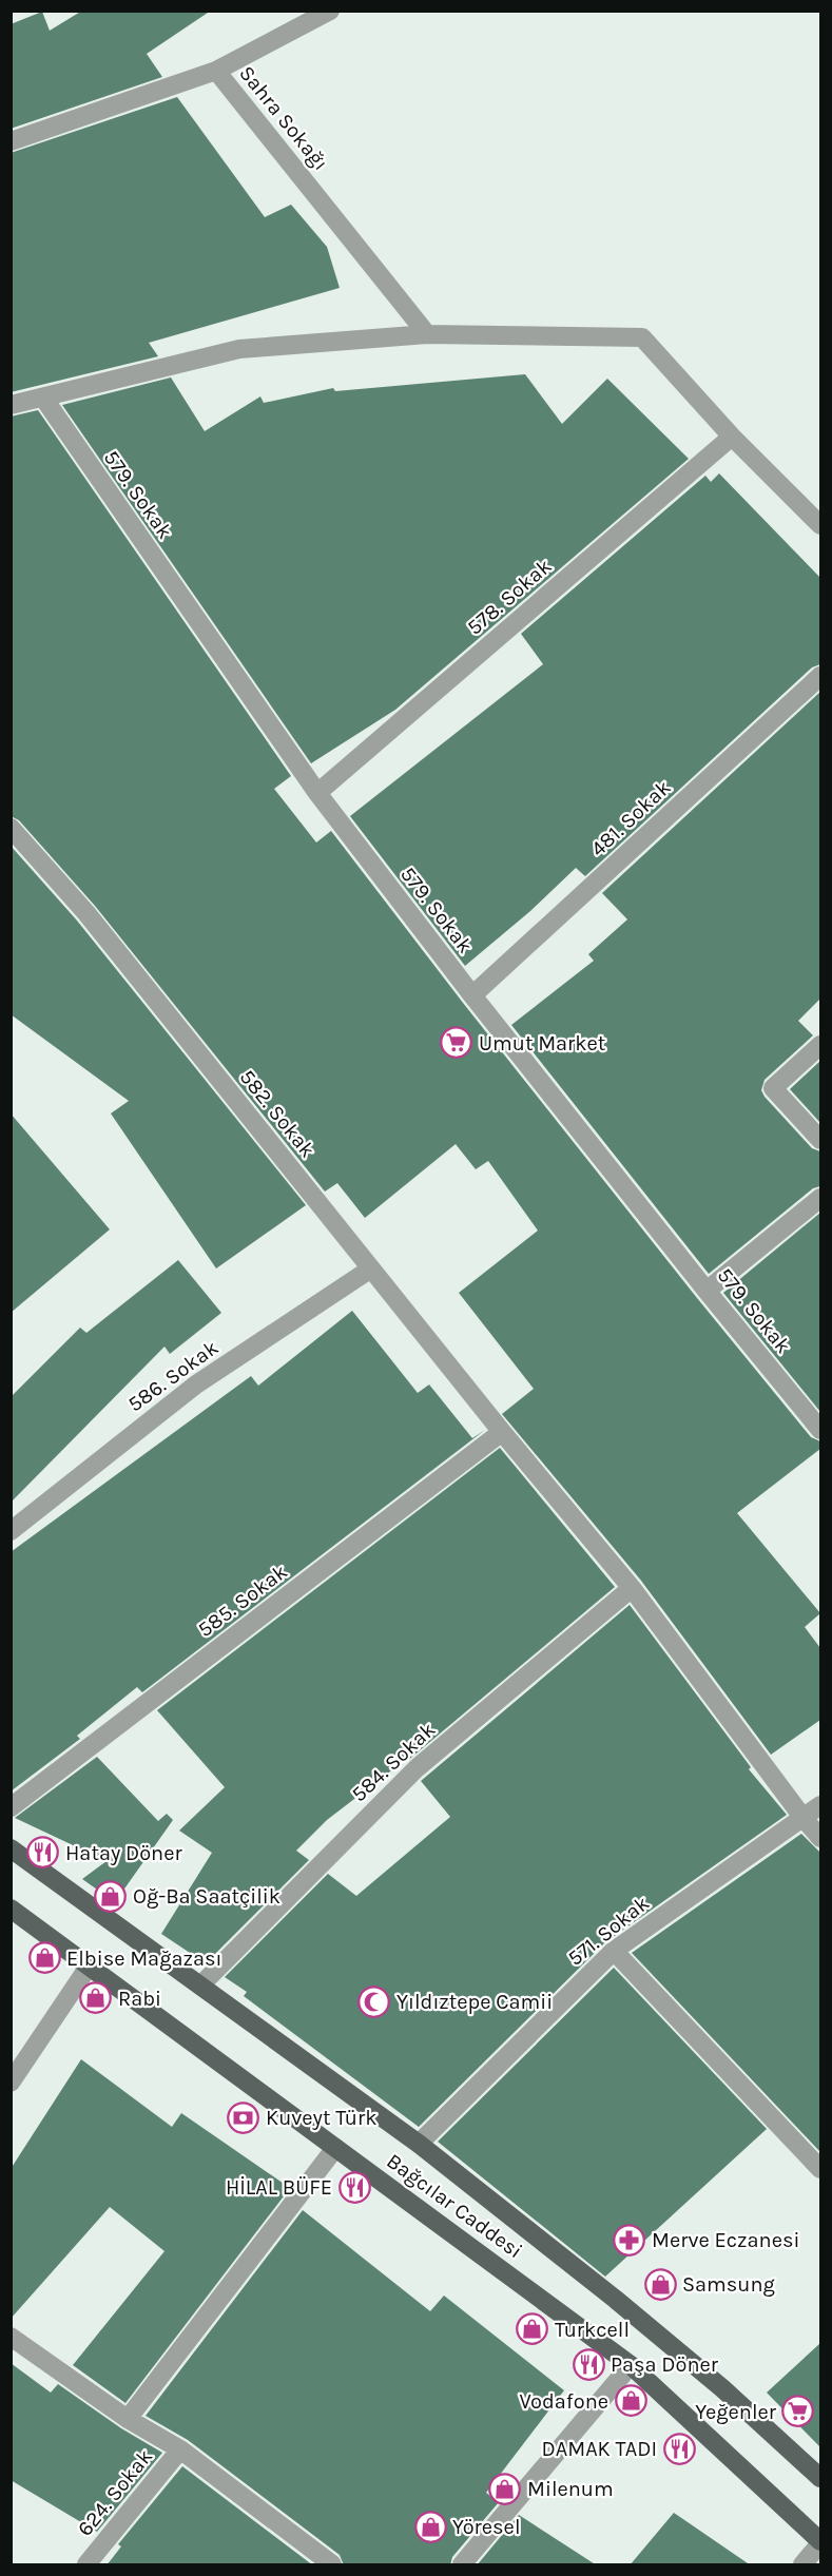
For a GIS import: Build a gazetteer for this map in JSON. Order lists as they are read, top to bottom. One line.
{"streets":{"main road":["Bağcılar Caddesi"],"street":["Sahra Sokağı","579. Sokak","578. Sokak","481. Sokak","582. Sokak","586. Sokak","585. Sokak","584. Sokak","571. Sokak","624. Sokak"]},"crossings":[["579. Sokak","578. Sokak"],["579. Sokak","481. Sokak"],["582. Sokak","586. Sokak"],["582. Sokak","585. Sokak"],["582. Sokak","584. Sokak"],["582. Sokak","571. Sokak"],["584. Sokak","Bağcılar Caddesi"],["571. Sokak","Bağcılar Caddesi"]],"places":{"supermarket":["Umut Market","Yeğenler"],"restaurant":["Hatay Döner","HİLAL BÜFE","Paşa Döner","DAMAK TADI"],"shop":["Oğ-Ba Saatçilik","Elbise Mağazası","Rabi","Samsung","Turkcell","Vodafone","Milenum","Yöresel"],"mosque":["Yıldıztepe Camii"],"bank":["Kuveyt Türk"],"pharmacy":["Merve Eczanesi"]}}
